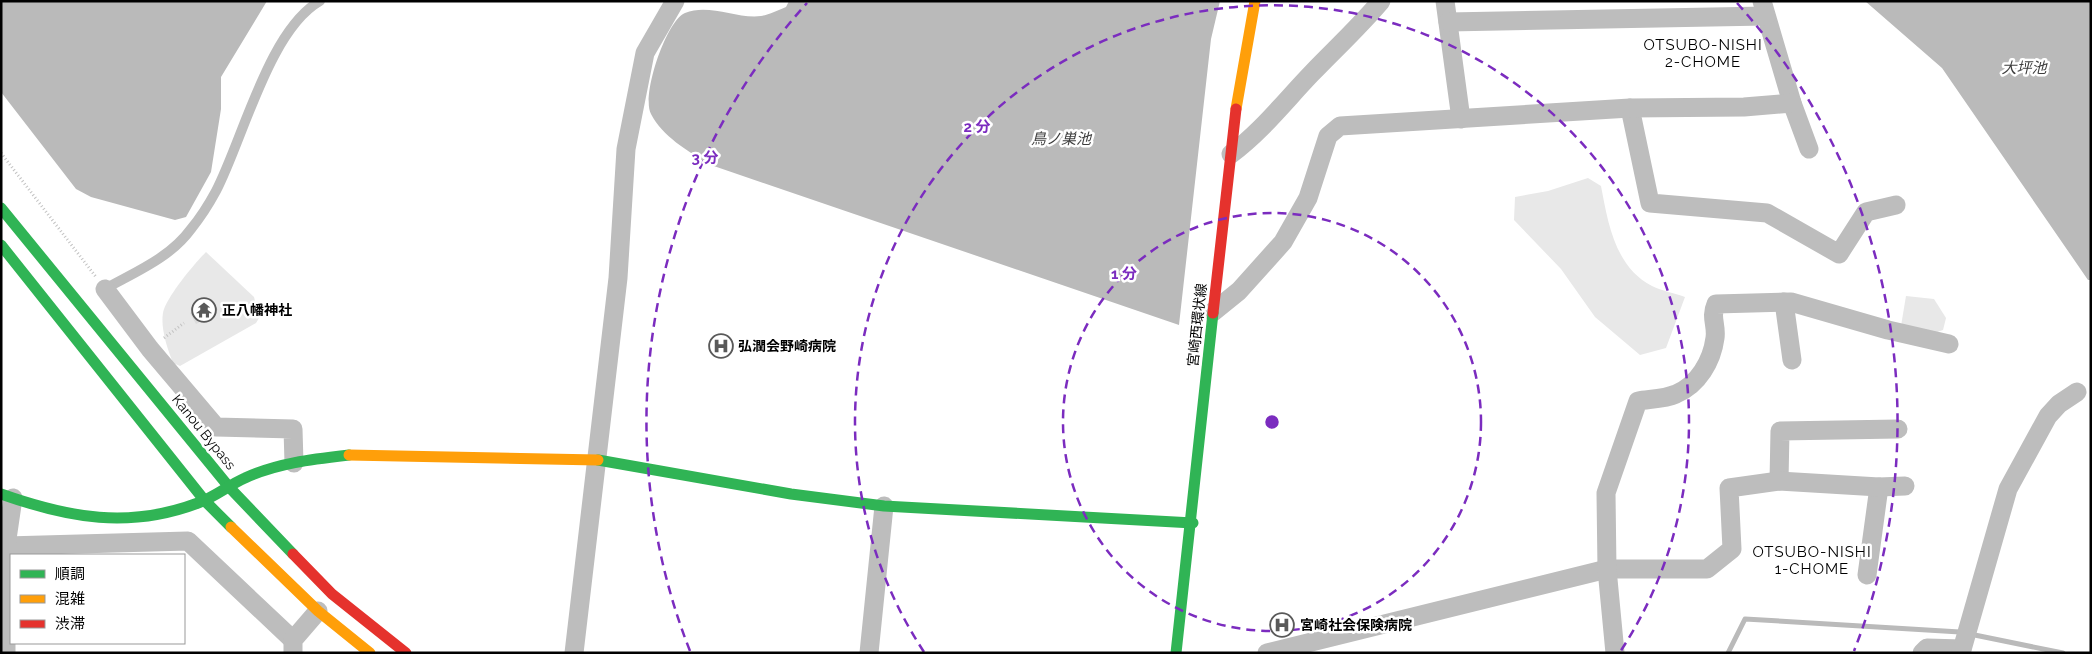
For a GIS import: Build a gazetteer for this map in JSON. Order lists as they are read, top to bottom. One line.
{"streets":{"main road":["宮崎西環状線","Kanou Bypass"]},"districts":["OTSUBO-NISHI 2-CHOME","OTSUBO-NISHI 1-CHOME"],"water":["大坪池","鳥ノ巣池"],"places":{"temple":["正八幡神社"],"hospital":["弘潤会野崎病院","宮崎社会保険病院"]},"legend":["順調","混雑","渋滞"],"rings":["2 分","3 分","1 分"]}
